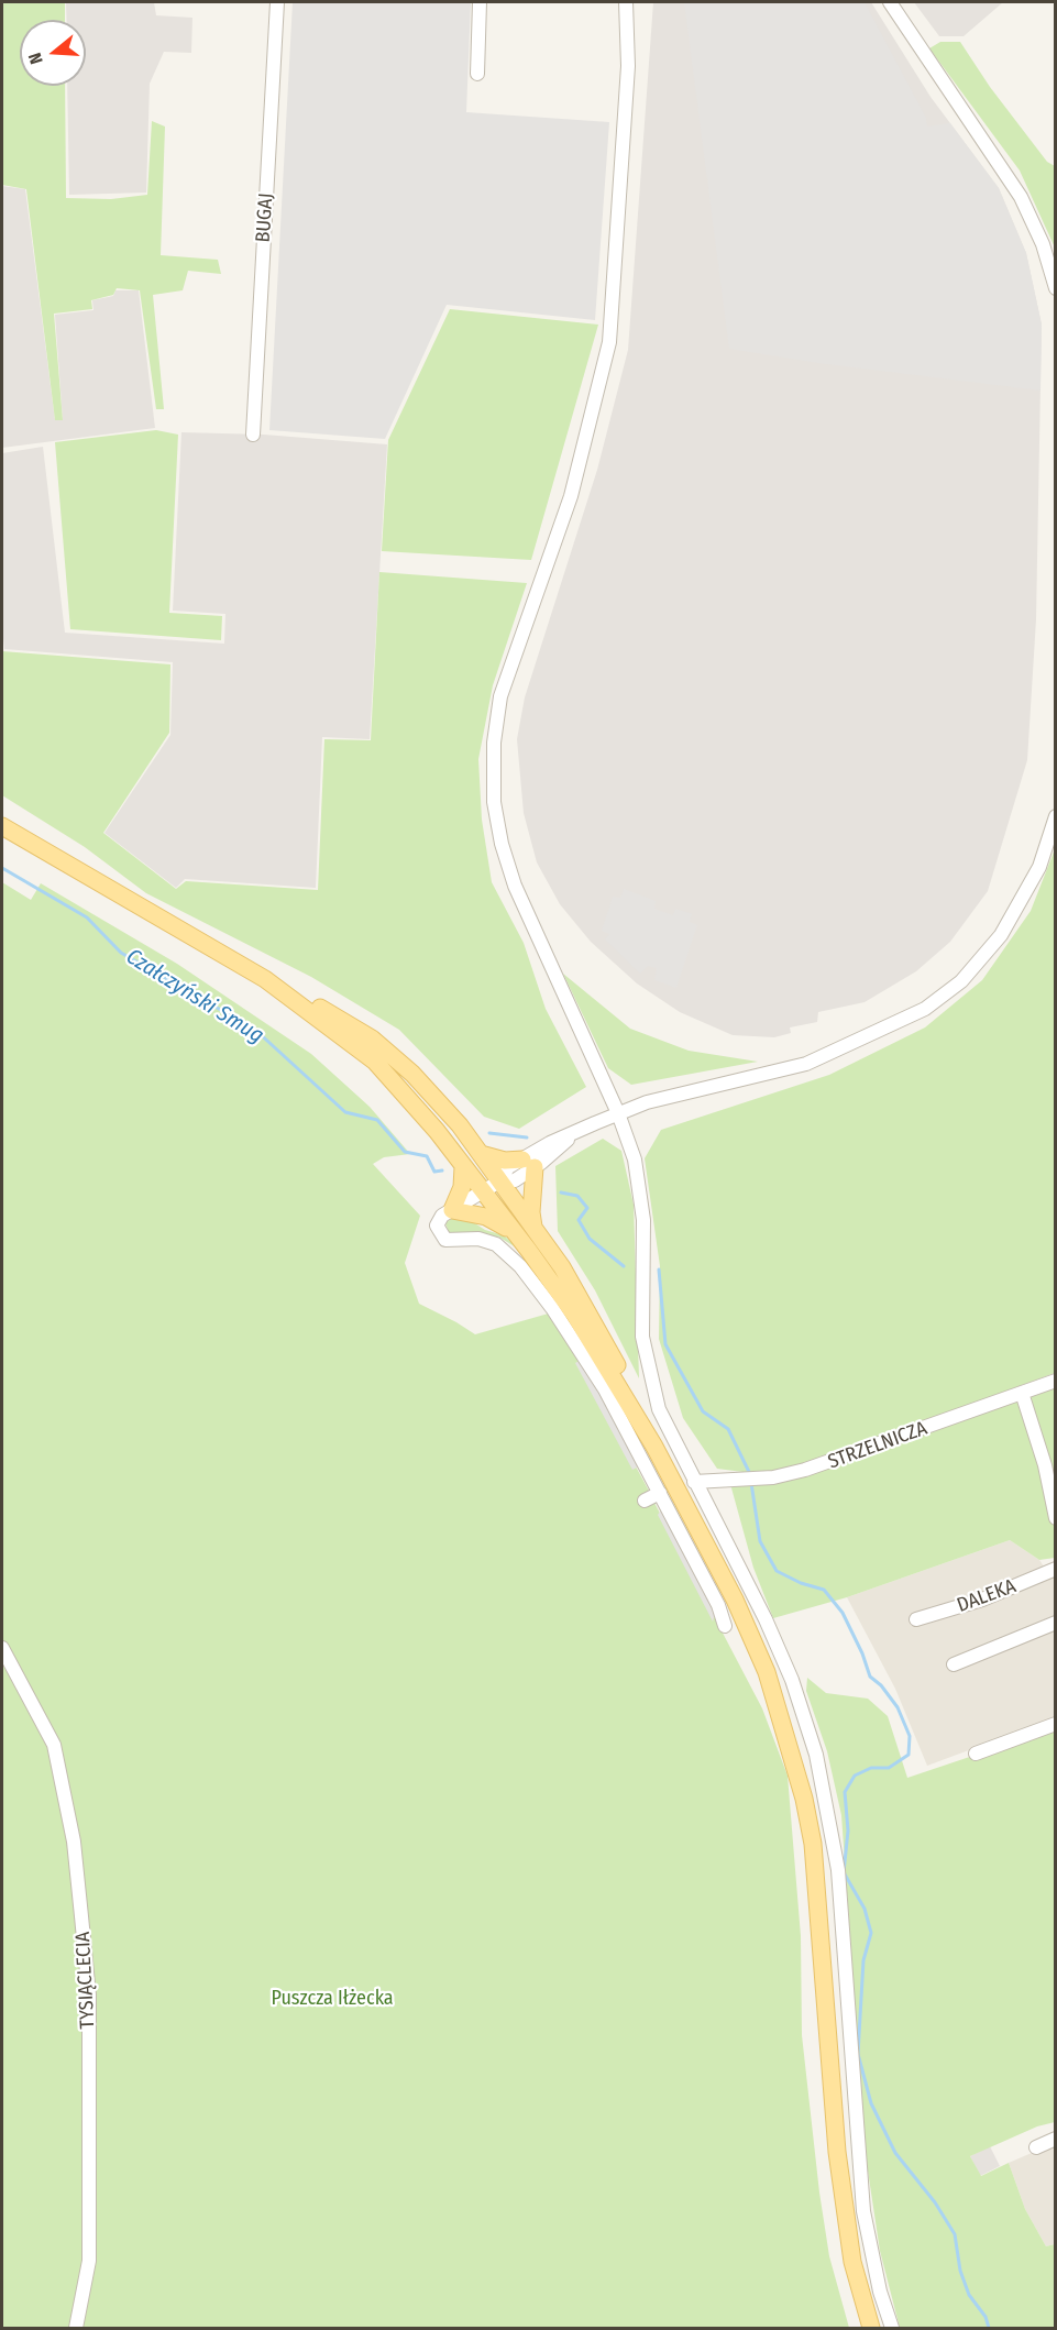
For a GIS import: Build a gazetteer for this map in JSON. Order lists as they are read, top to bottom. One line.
{"streets":{"street":["BUGAJ","STRZELNICZA","DALEKA","TYSIĄCLECIA"]},"water":["Czałczyński Smug"],"parks":["Puszcza Iłżecka"],"north":"left"}
